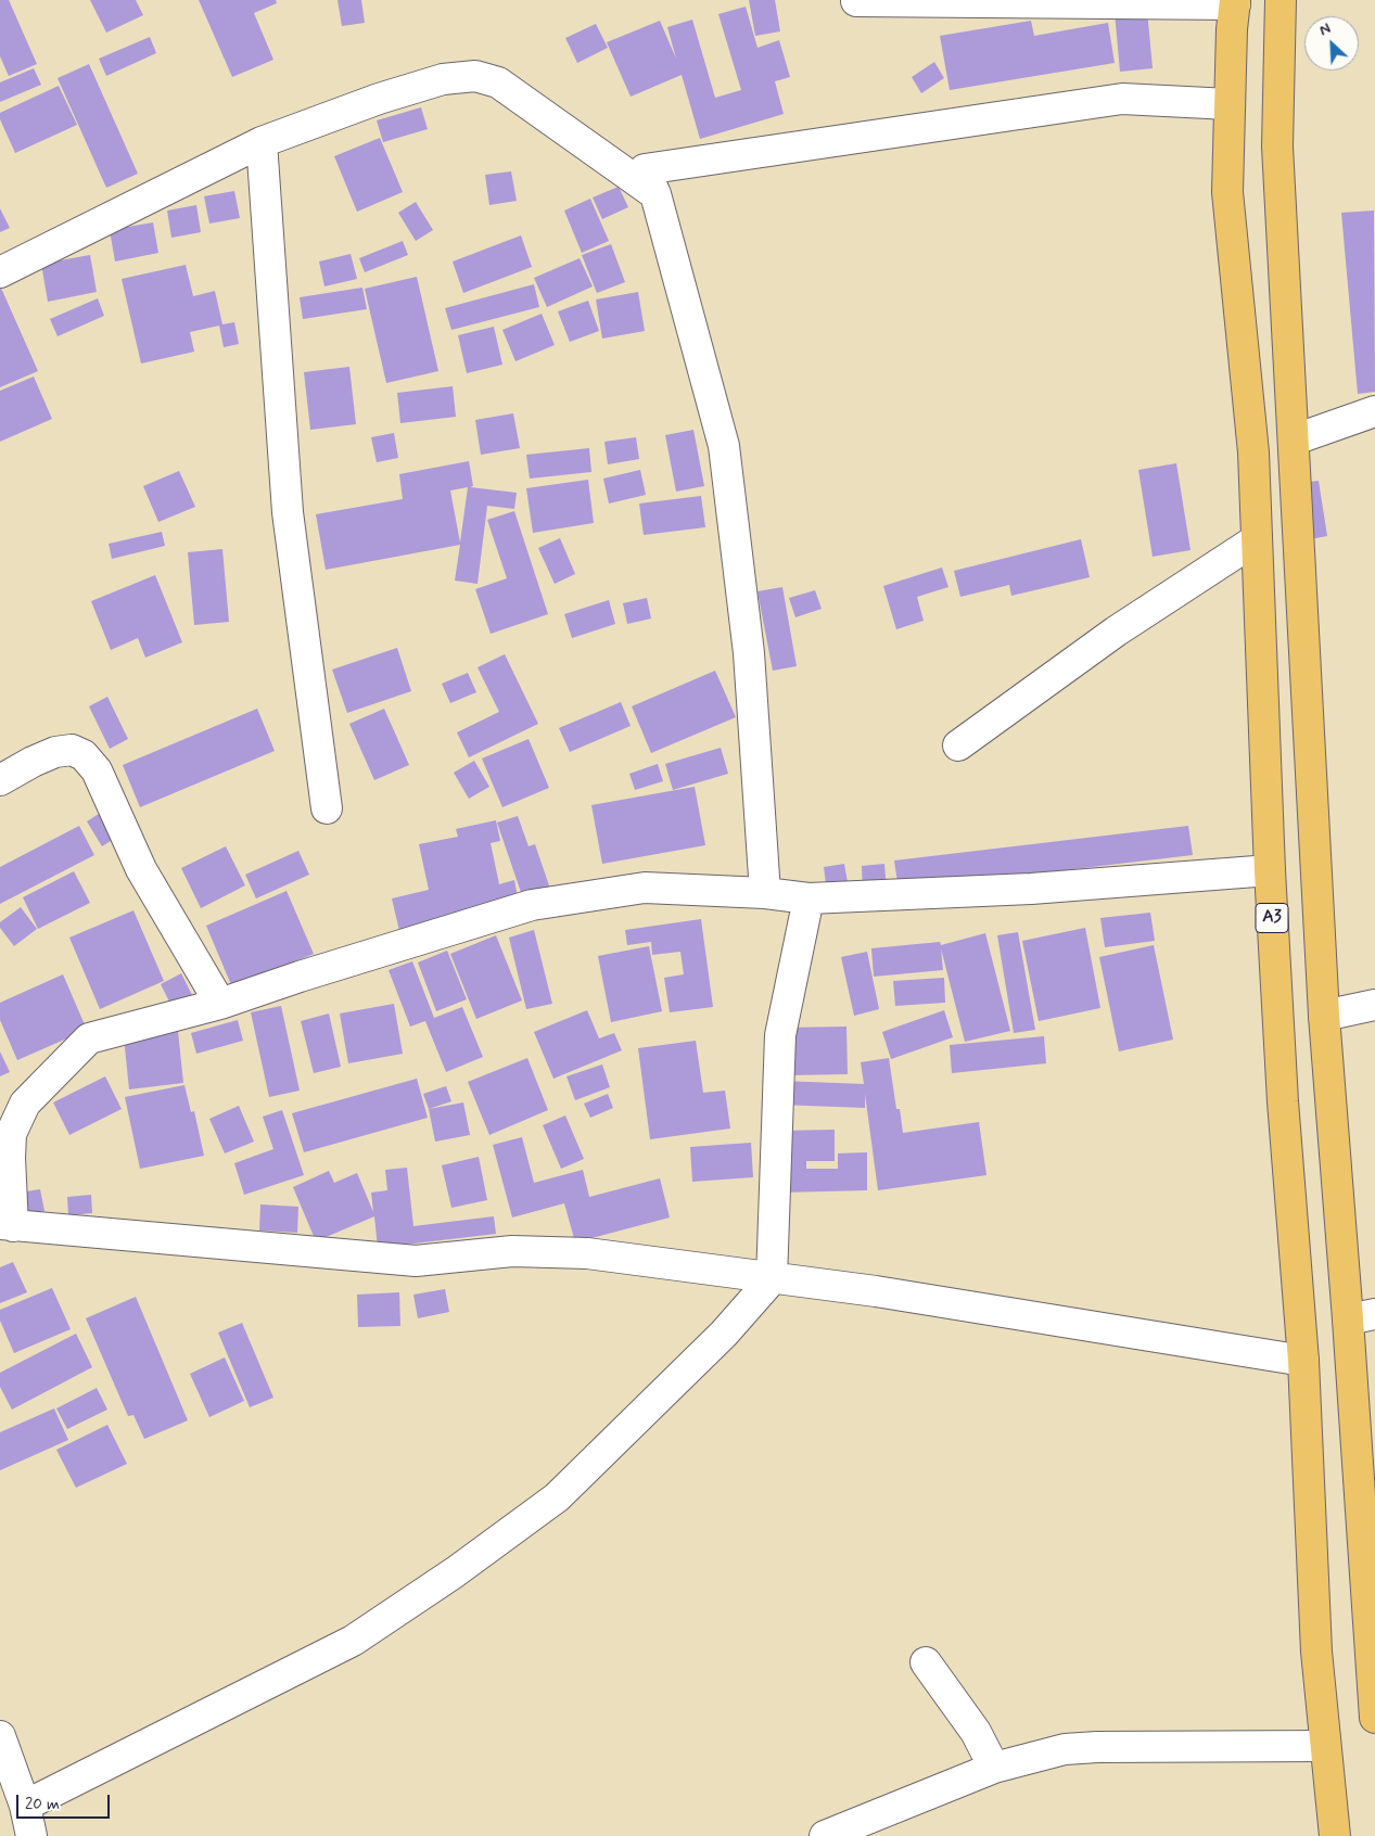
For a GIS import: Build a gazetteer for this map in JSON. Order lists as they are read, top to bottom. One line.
{"streets":{"highway":["A3"]},"scale_bar":"20 m","north":"top left"}
